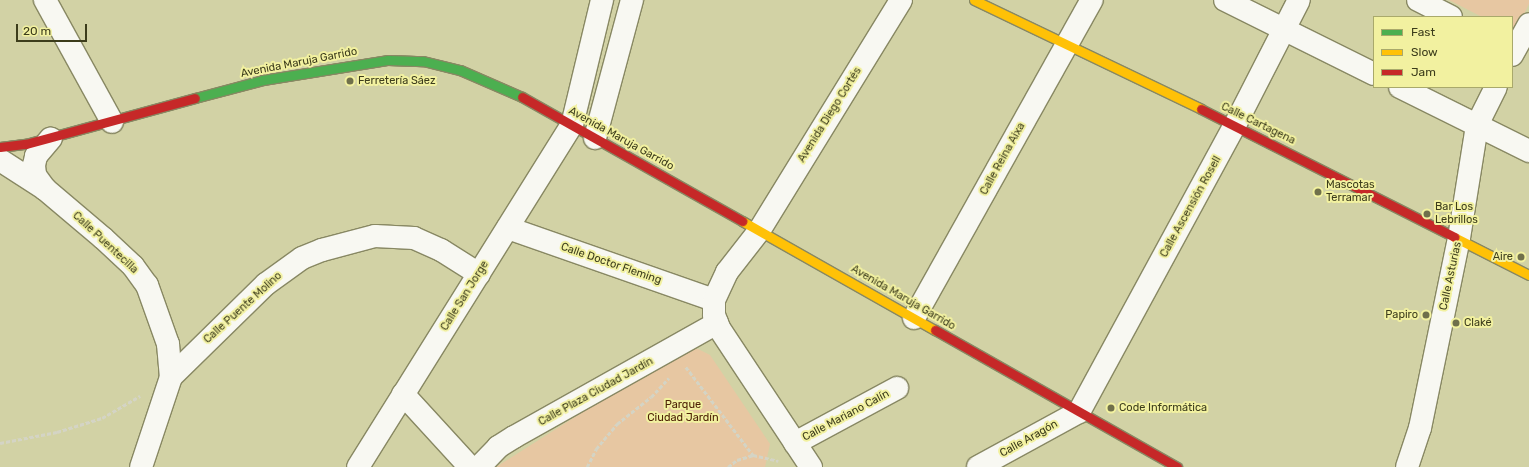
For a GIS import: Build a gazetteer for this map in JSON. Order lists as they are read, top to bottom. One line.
{"streets":{"main road":["Avenida Maruja Garrido","Calle Cartagena"],"street":["Avenida Diego Cortés","Calle Reina Aixa","Calle Ascensión Rosell","Calle Puentecilla","Calle Doctor Fleming","Calle Asturias","Calle San Jorge","Calle Puente Molino","Calle Plaza Ciudad Jardín","Calle Mariano Calín","Calle Aragón"]},"crossings":[["Avenida Maruja Garrido","Avenida Diego Cortés"],["Avenida Maruja Garrido","Calle Reina Aixa"],["Avenida Maruja Garrido","Calle Ascensión Rosell"],["Avenida Maruja Garrido","Calle San Jorge"],["Avenida Maruja Garrido","Calle Aragón"],["Calle Cartagena","Calle Reina Aixa"],["Calle Cartagena","Calle Ascensión Rosell"],["Calle Cartagena","Calle Asturias"],["Calle Ascensión Rosell","Calle Aragón"],["Calle Puentecilla","Calle Puente Molino"],["Calle Doctor Fleming","Calle San Jorge"],["Calle San Jorge","Calle Puente Molino"]],"parks":["Parque Ciudad Jardín"],"places":["Ferretería Sáez","Mascotas Terramar","Bar Los Lebrillos","Aire","Papiro","Claké","Code Informática"],"legend":["Fast","Slow","Jam"],"scale_bar":"20 m"}
